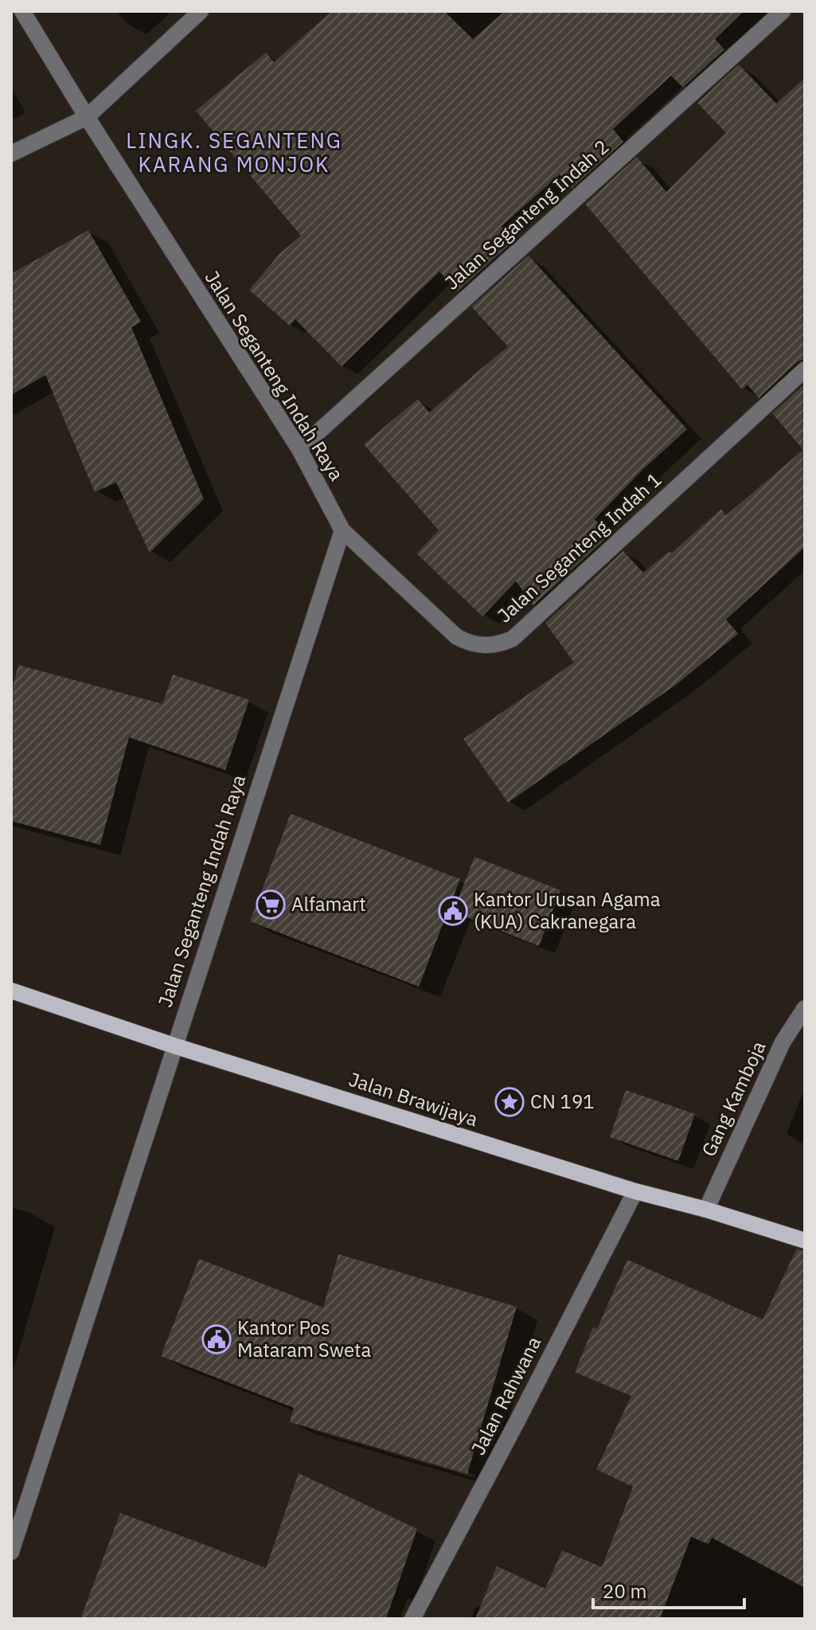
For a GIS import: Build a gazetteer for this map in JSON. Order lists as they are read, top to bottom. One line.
{"streets":{"main road":["Jalan Brawijaya"],"street":["Jalan Seganteng Indah 2","Jalan Seganteng Indah Raya","Jalan Seganteng Indah 1","Gang Kamboja","Jalan Rahwana"]},"crossings":[["Jalan Seganteng Indah 2","Jalan Seganteng Indah Raya"],["Jalan Seganteng Indah Raya","Jalan Seganteng Indah 1"],["Jalan Seganteng Indah Raya","Jalan Brawijaya"],["Gang Kamboja","Jalan Brawijaya"],["Jalan Brawijaya","Jalan Rahwana"]],"districts":["LINGK. SEGANTENG KARANG MONJOK"],"places":{"supermarket":["Alfamart"],"public building":["Kantor Urusan Agama (KUA) Cakranegara","Kantor Pos Mataram Sweta"],"place":["CN 191"]},"scale_bar":"20 m"}
